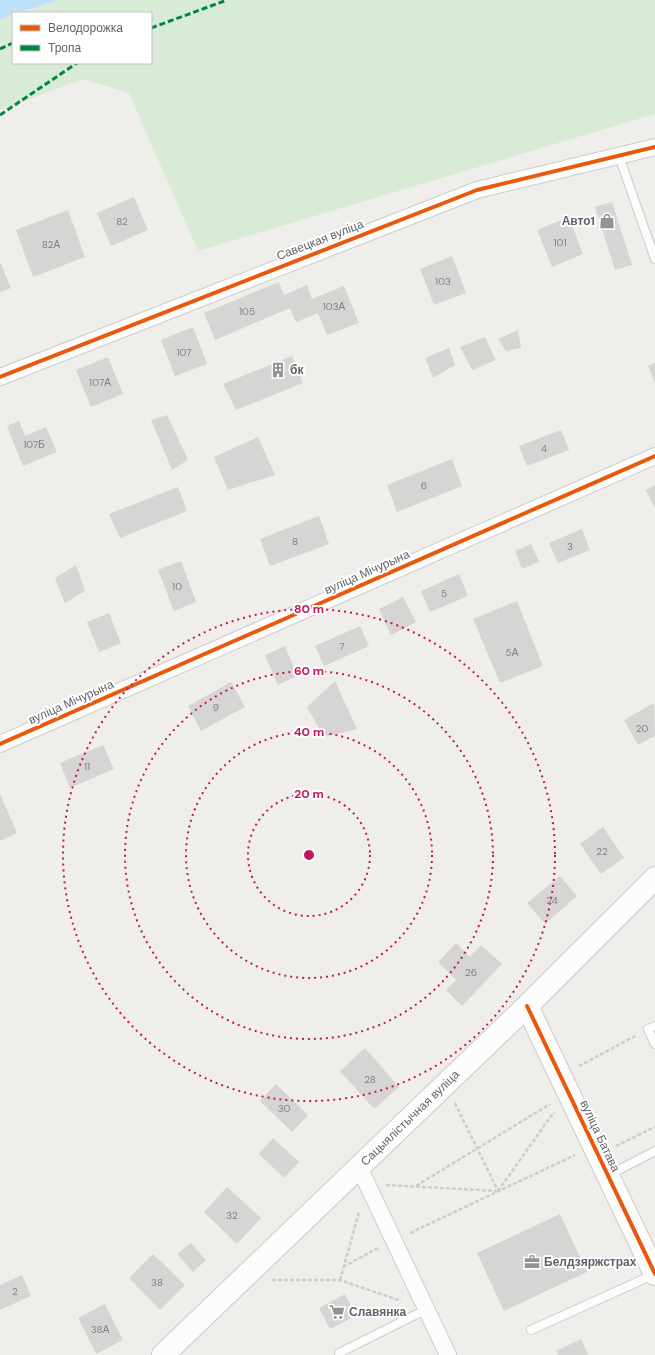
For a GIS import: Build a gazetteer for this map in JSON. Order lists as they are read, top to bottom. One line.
{"streets":{"main road":["Сацыялістычная вуліца","вуліца Батава"],"street":["Савецкая вуліца","вуліца Мічурына"]},"crossings":[["Сацыялістычная вуліца","вуліца Батава"]],"places":{"shop":["Авто1"],"building":["бк"],"office":["Белдзяржстрах"],"supermarket":["Славянка"]},"house_numbers":["82","101","82А","103","103А","105","107","107А","107Б","4","6","8","3","10","5","7","5А","9","20","11","22","24","26","28","30","32","38","2","38А"],"legend":["Велодорожка","Тропа"],"rings":["80 m","60 m","40 m","20 m"]}
